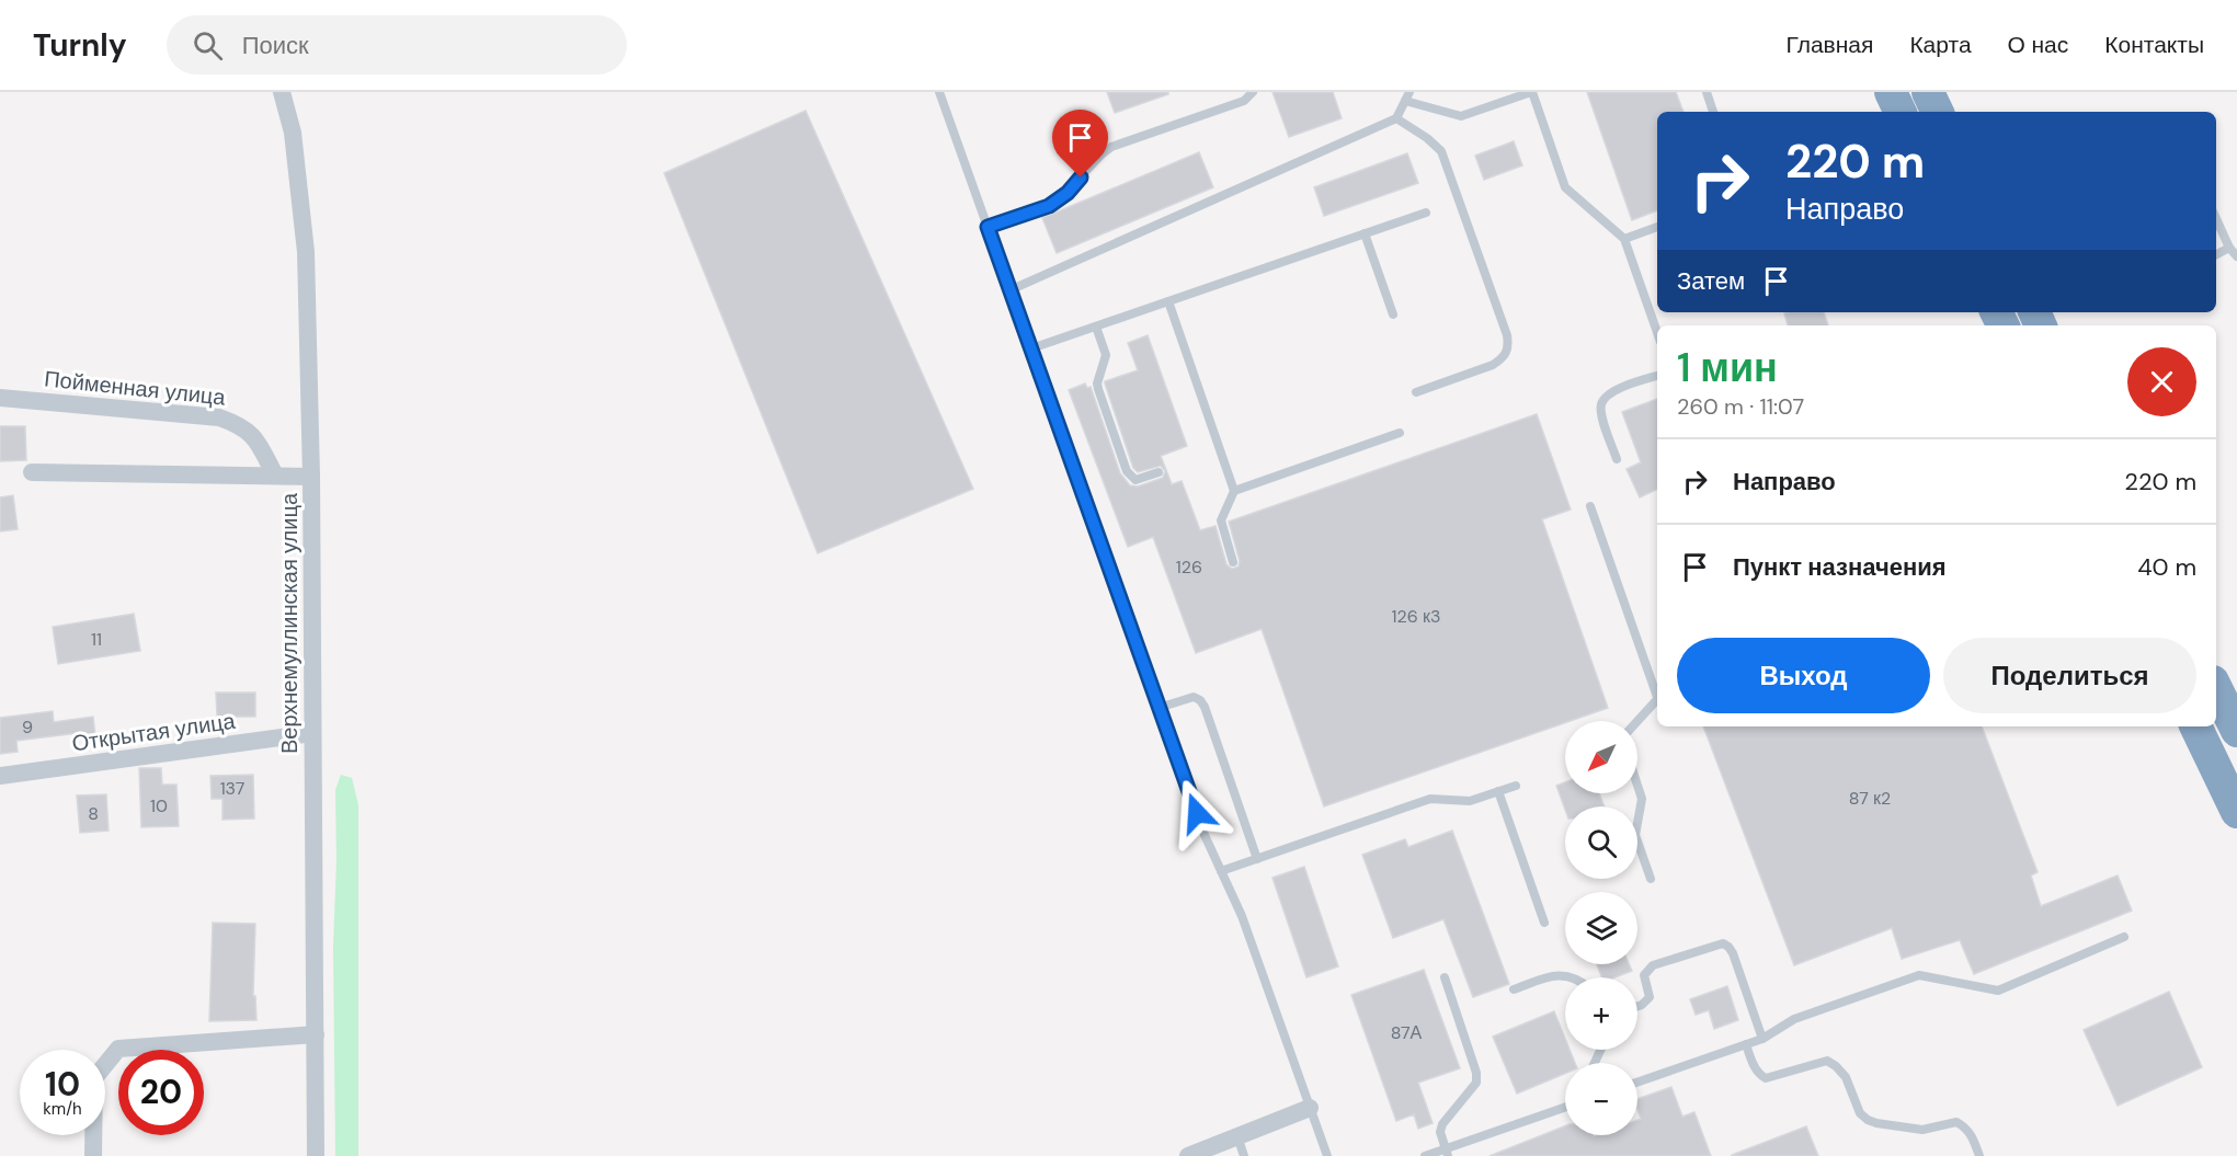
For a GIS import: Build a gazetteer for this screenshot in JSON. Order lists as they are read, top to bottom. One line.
{"streets":{"street":["Пойменная улица","Верхнемуллинская улица","Открытая улица"]},"crossings":[["Верхнемуллинская улица","Открытая улица"]],"house_numbers":["126","126 к3","11","9","137","87 к2","10","8","87А"],"north":"bottom left","page":{"header":"Turnly","search":"Поиск","nav":["Главная","Карта","О нас","Контакты"],"turn":["220 m","Направо"],"then":"Затем","heading":["1 мин","260 m · 11:07"],"list":[{"name":"Направо","value":"220 m"},{"name":"Пункт назначения","value":"40 m"}],"buttons":["Выход","Поделиться"],"map_buttons":["+","−"],"speed":"10 km/h","limit":"20"}}
